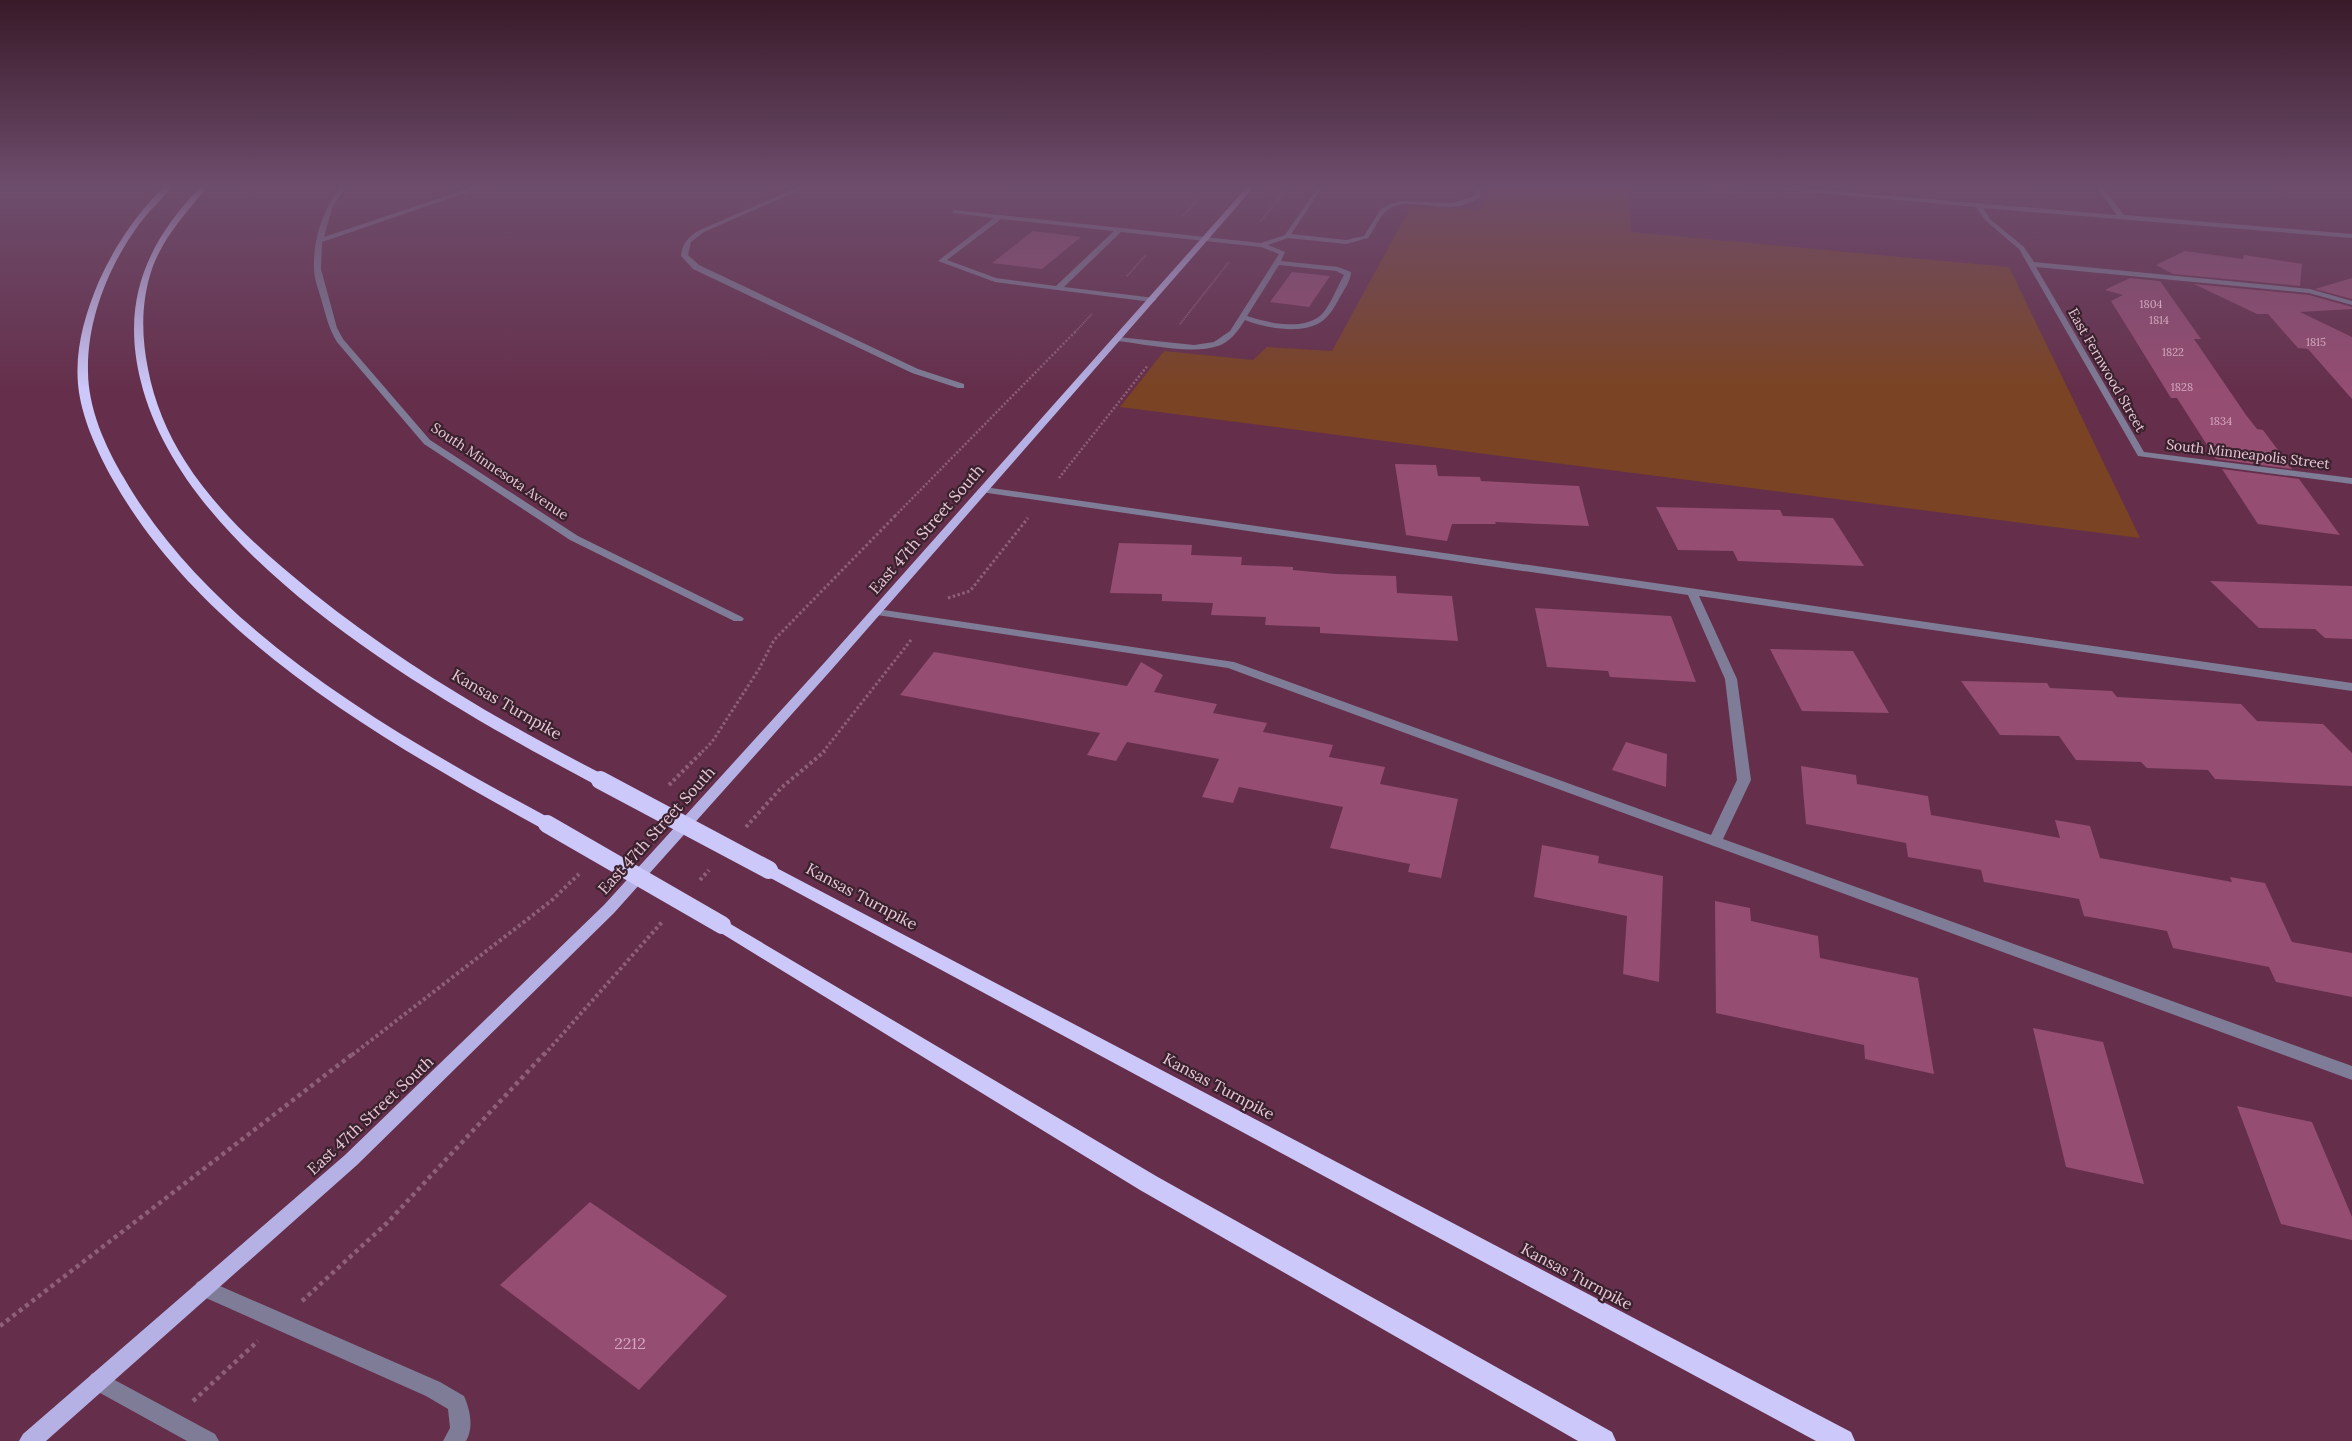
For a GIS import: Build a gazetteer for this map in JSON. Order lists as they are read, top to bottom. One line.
{"streets":{"highway":["Kansas Turnpike"],"main road":["East 47th Street South"],"street":["East Fernwood Street","South Minneapolis Street","South Minnesota Avenue"]},"crossings":[["East Fernwood Street","South Minneapolis Street"]],"house_numbers":["1804","1814","1815","1822","1828","1834","2212"]}
